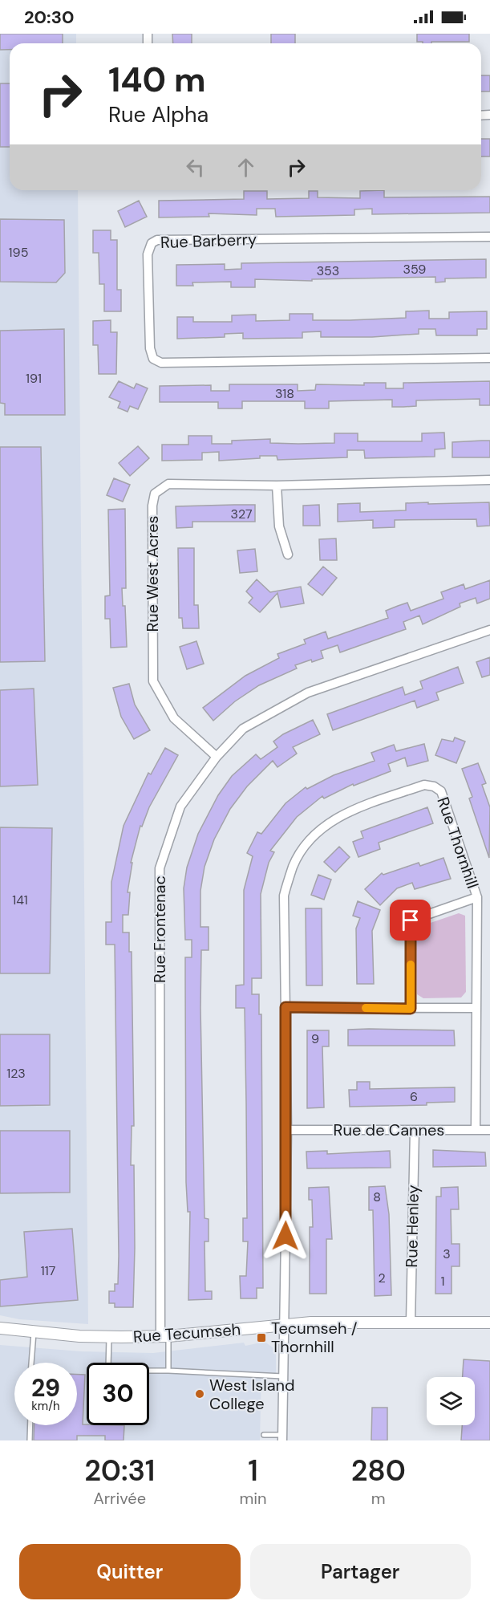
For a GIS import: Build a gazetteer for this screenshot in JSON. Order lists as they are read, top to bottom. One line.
{"streets":{"street":["Rue Barberry","Rue West Acres","Rue Thornhill","Rue Frontenac","Rue de Cannes","Rue Henley","Rue Tecumseh"]},"crossings":[["Rue West Acres","Rue Frontenac"],["Rue Thornhill","Rue de Cannes"],["Rue Thornhill","Rue Tecumseh"],["Rue Frontenac","Rue Tecumseh"],["Rue de Cannes","Rue Henley"],["Rue Henley","Rue Tecumseh"]],"places":{"transit":["Tecumseh / Thornhill"],"other":["West Island College"]},"house_numbers":["195","359","353","191","318","327","141","9","123","6","8","3","117","2","1"],"page":{"status":"20:30","turn":["140 m","Rue Alpha"],"speed":"29 km/h","limit":"30","eta":["20:31","Arrivée","1","min","280","m"],"buttons":["Quitter","Partager"]}}
